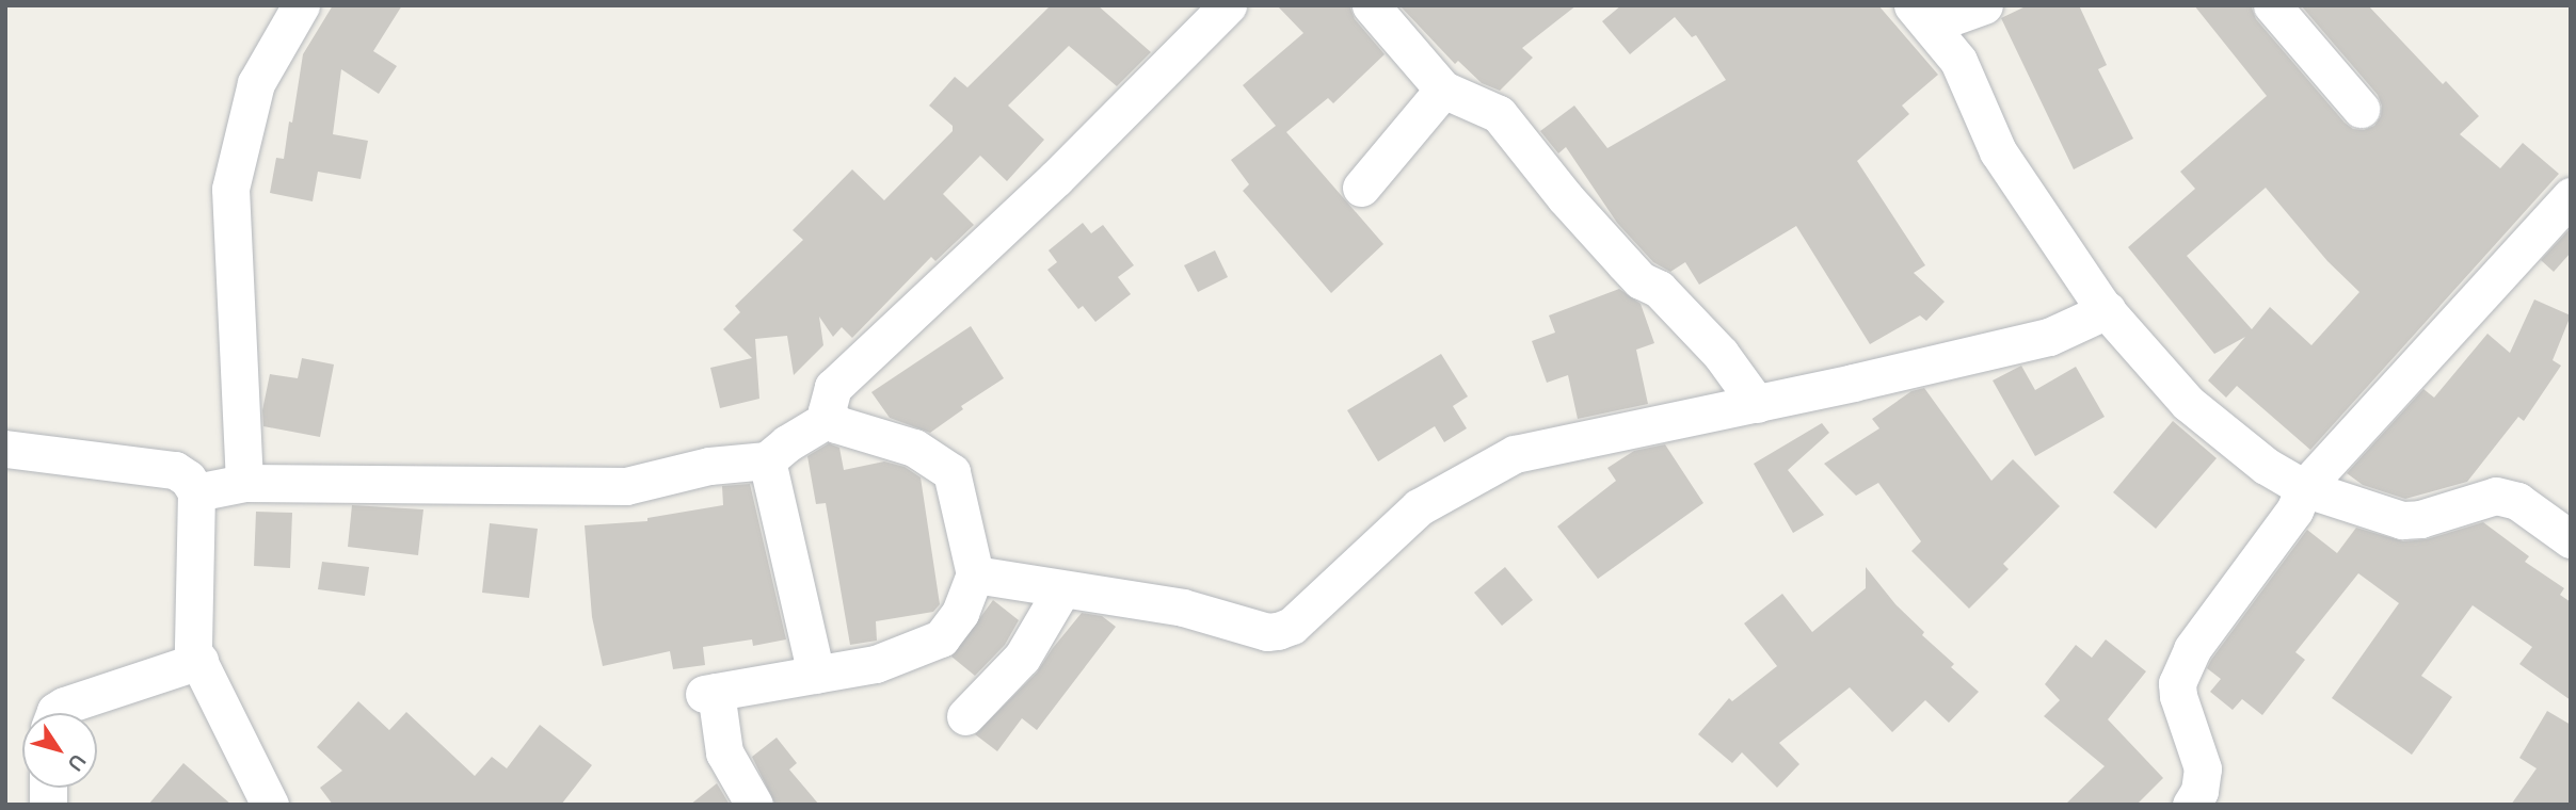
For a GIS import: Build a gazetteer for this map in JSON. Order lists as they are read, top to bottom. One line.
{"north":"bottom right"}
